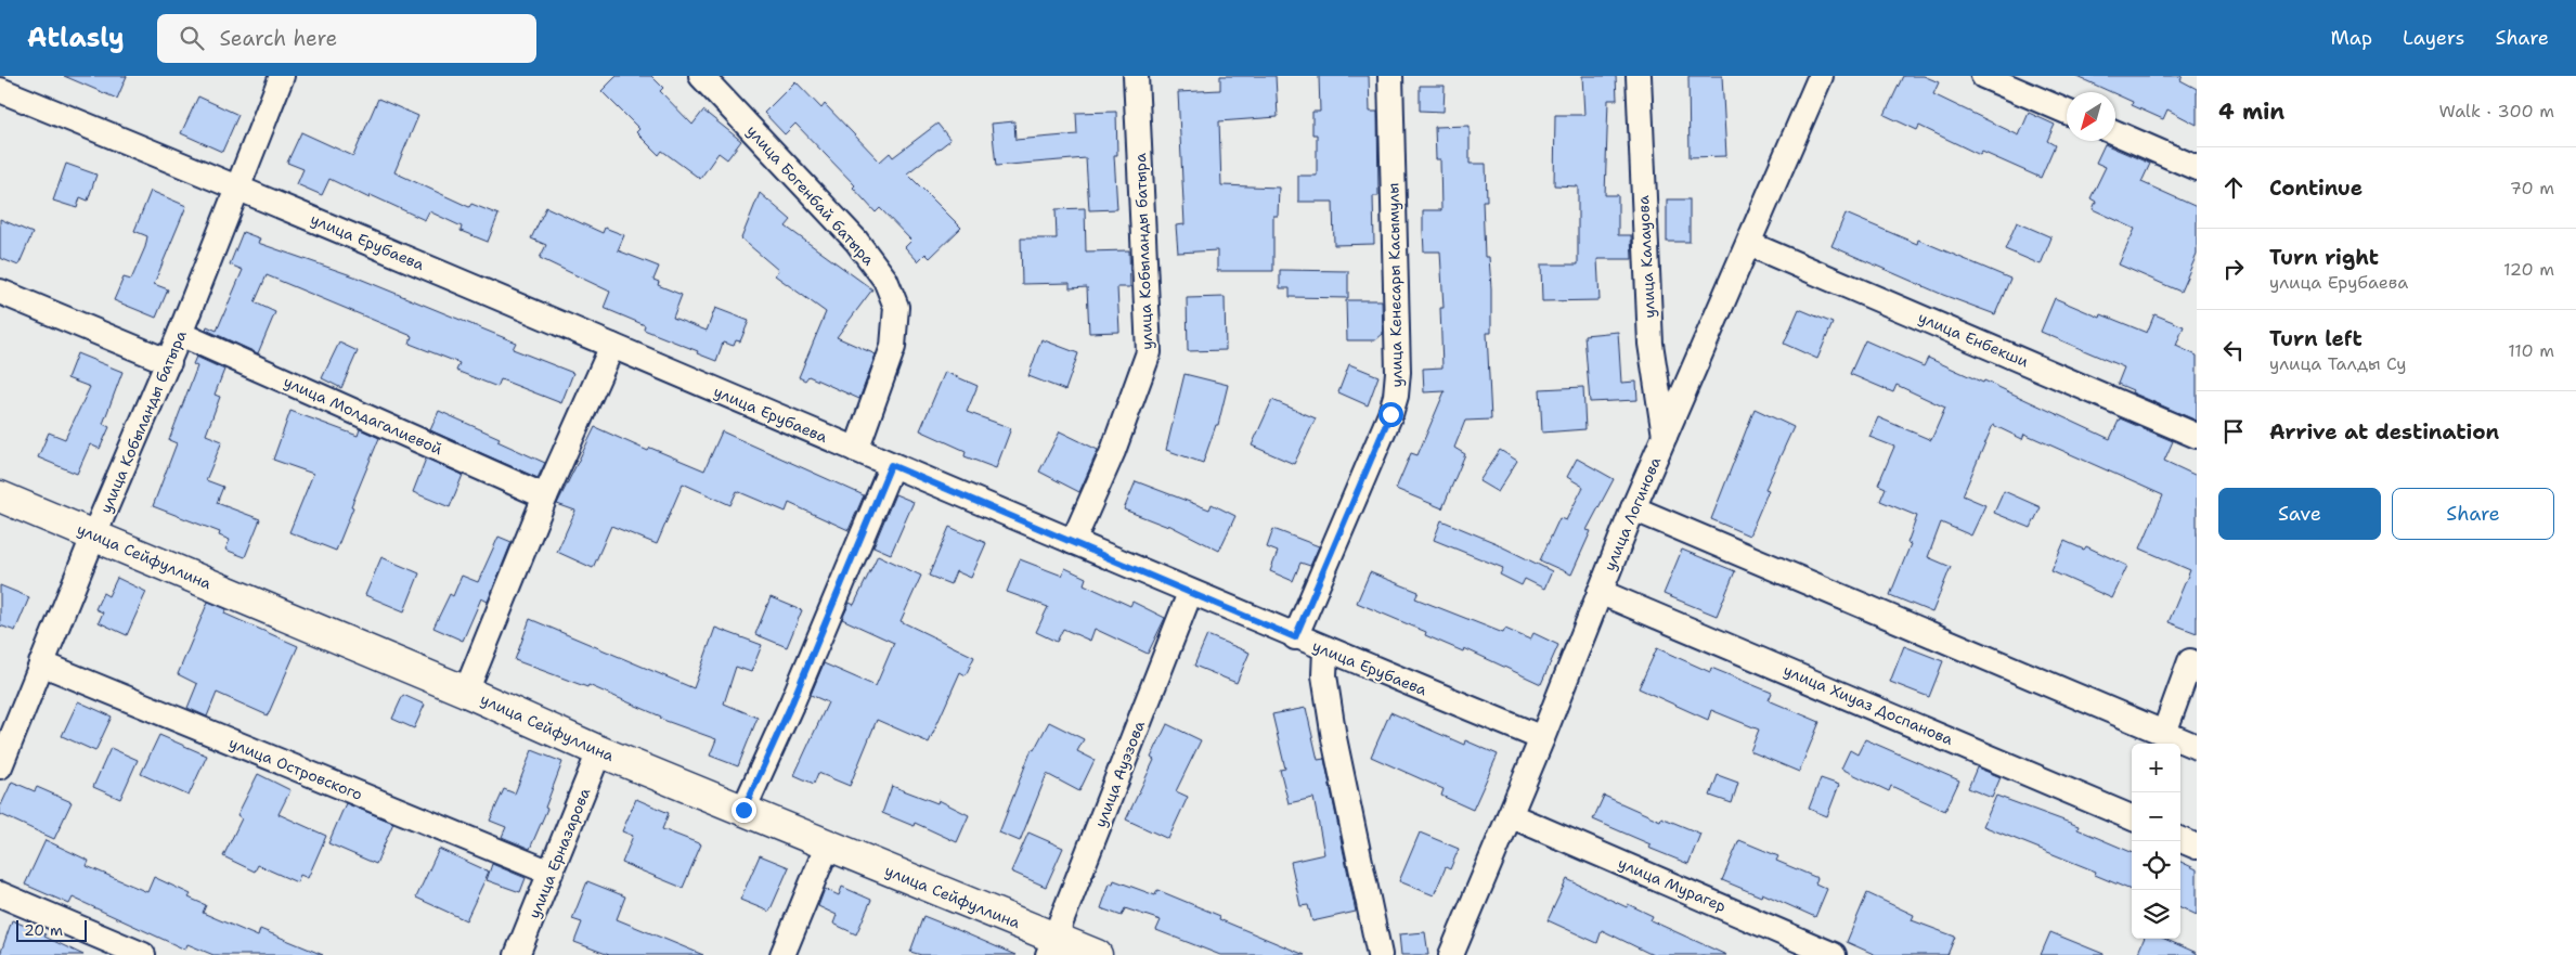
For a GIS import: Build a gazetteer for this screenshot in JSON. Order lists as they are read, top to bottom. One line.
{"streets":{"main road":["улица Сейфуллина"],"street":["улица Богенбай батыра","улица Ерубаева","улица Кобыланды батыра","улица Калауова","улица Кенесары Касымулы","улица Енбекши","улица Молдагалиевой","улица Логинова","улица Хиуаз Доспанова","улица Островского","улица Ауэзова","улица Ерназарова","улица Мурагер"]},"crossings":[["улица Богенбай батыра","улица Ерубаева"],["улица Ерубаева","улица Кобыланды батыра"],["улица Ерубаева","улица Кенесары Касымулы"],["улица Ерубаева","улица Логинова"],["улица Ерубаева","улица Ауэзова"],["улица Кобыланды батыра","улица Молдагалиевой"],["улица Кобыланды батыра","улица Сейфуллина"],["улица Кобыланды батыра","улица Островского"],["улица Калауова","улица Логинова"],["улица Енбекши","улица Логинова"],["улица Логинова","улица Хиуаз Доспанова"],["улица Логинова","улица Мурагер"],["улица Сейфуллина","улица Ауэзова"],["улица Сейфуллина","улица Ерназарова"],["улица Островского","улица Ерназарова"]],"scale_bar":"20 m","north":"bottom left","page":{"header":"Atlasly","search":"Search here","nav":["Map","Layers","Share"],"heading":["4 min","Walk · 300 m"],"list":[["Continue","70 m"],["Turn right","улица Ерубаева","120 m"],["Turn left","улица Талды Су","110 m"],"Arrive at destination"],"buttons":["Save","Share"],"map_buttons":["+","−"],"scale":"20 m"}}
